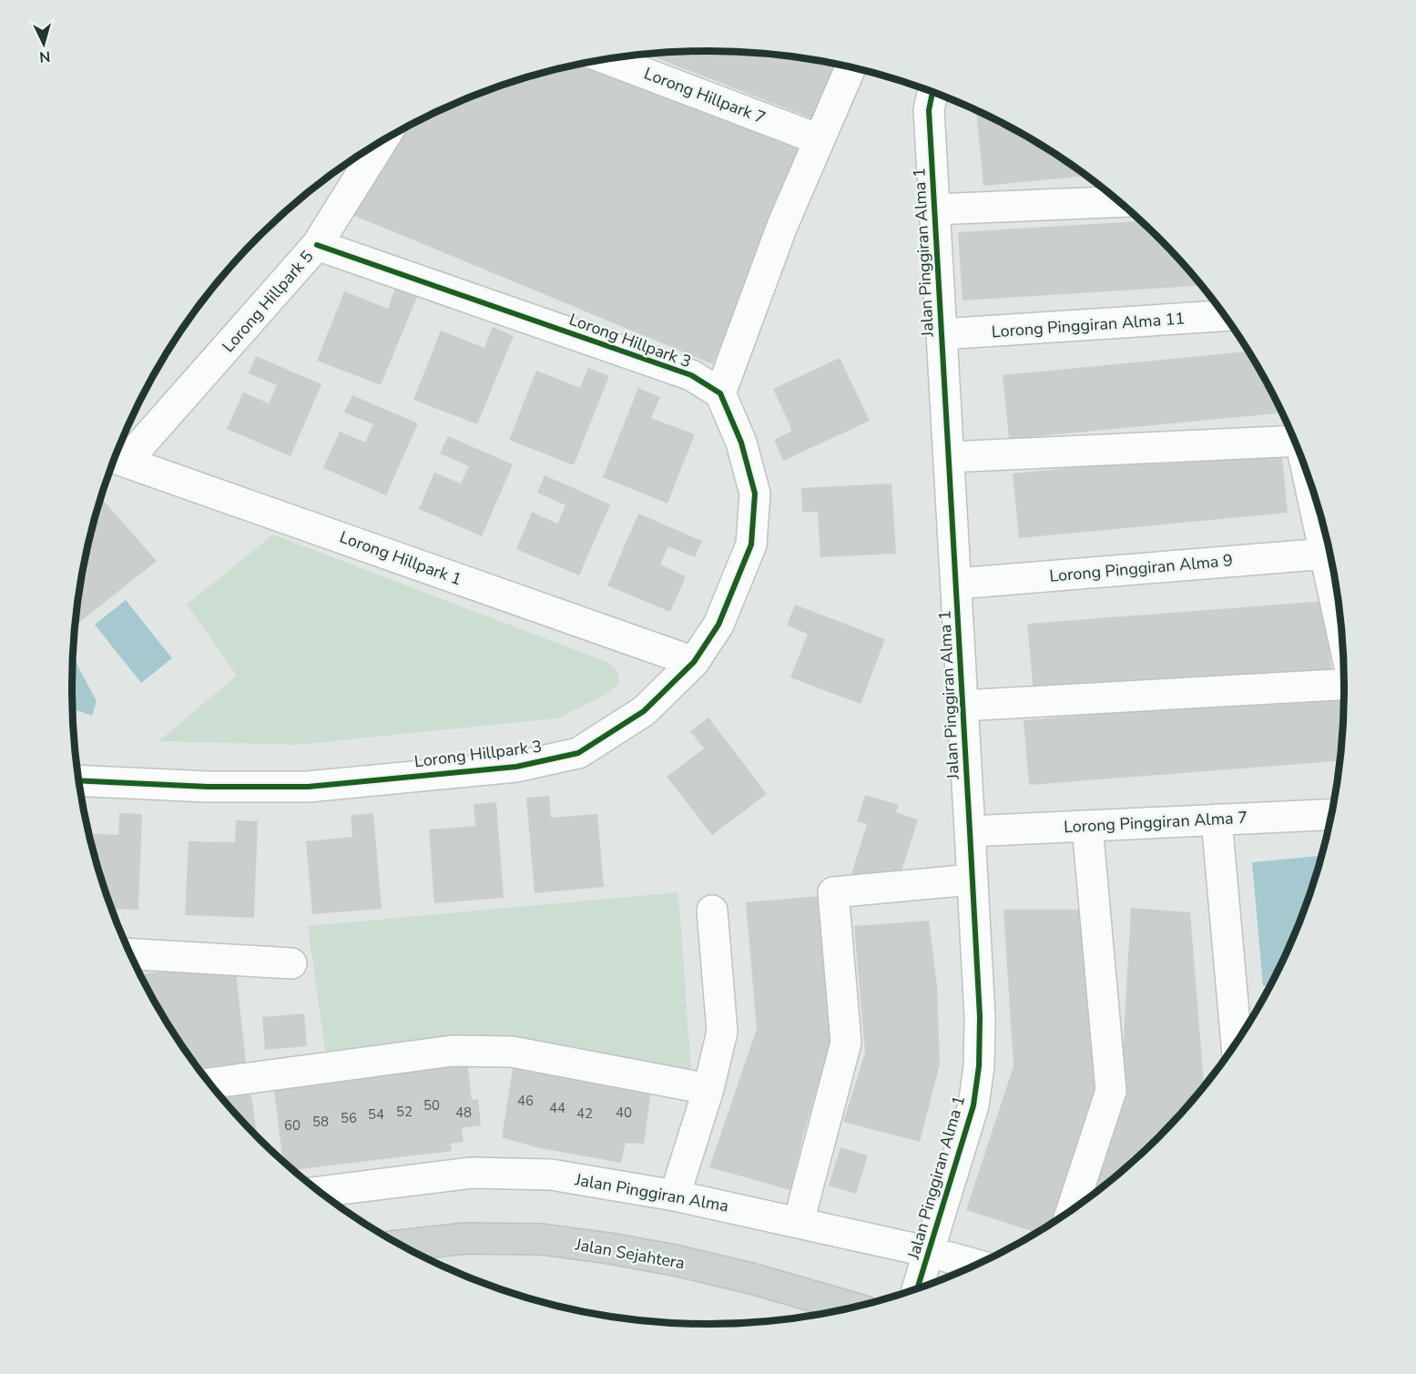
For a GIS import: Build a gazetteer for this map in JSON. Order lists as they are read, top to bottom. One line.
{"streets":{"main road":["Jalan Sejahtera"],"street":["Lorong Hillpark 7","Jalan Pinggiran Alma 1","Lorong Hillpark 5","Lorong Pinggiran Alma 11","Lorong Hillpark 3","Lorong Hillpark 1","Lorong Pinggiran Alma 9","Lorong Pinggiran Alma 7","Jalan Pinggiran Alma"]},"crossings":[["Jalan Pinggiran Alma 1","Lorong Pinggiran Alma 11"],["Jalan Pinggiran Alma 1","Lorong Pinggiran Alma 9"],["Jalan Pinggiran Alma 1","Lorong Pinggiran Alma 7"],["Jalan Pinggiran Alma 1","Jalan Pinggiran Alma"],["Lorong Hillpark 5","Lorong Hillpark 3"],["Lorong Hillpark 5","Lorong Hillpark 1"],["Lorong Hillpark 3","Lorong Hillpark 1"]],"house_numbers":["46","50","44","52","48","40","42","54","56","58","60"],"north":"bottom"}
